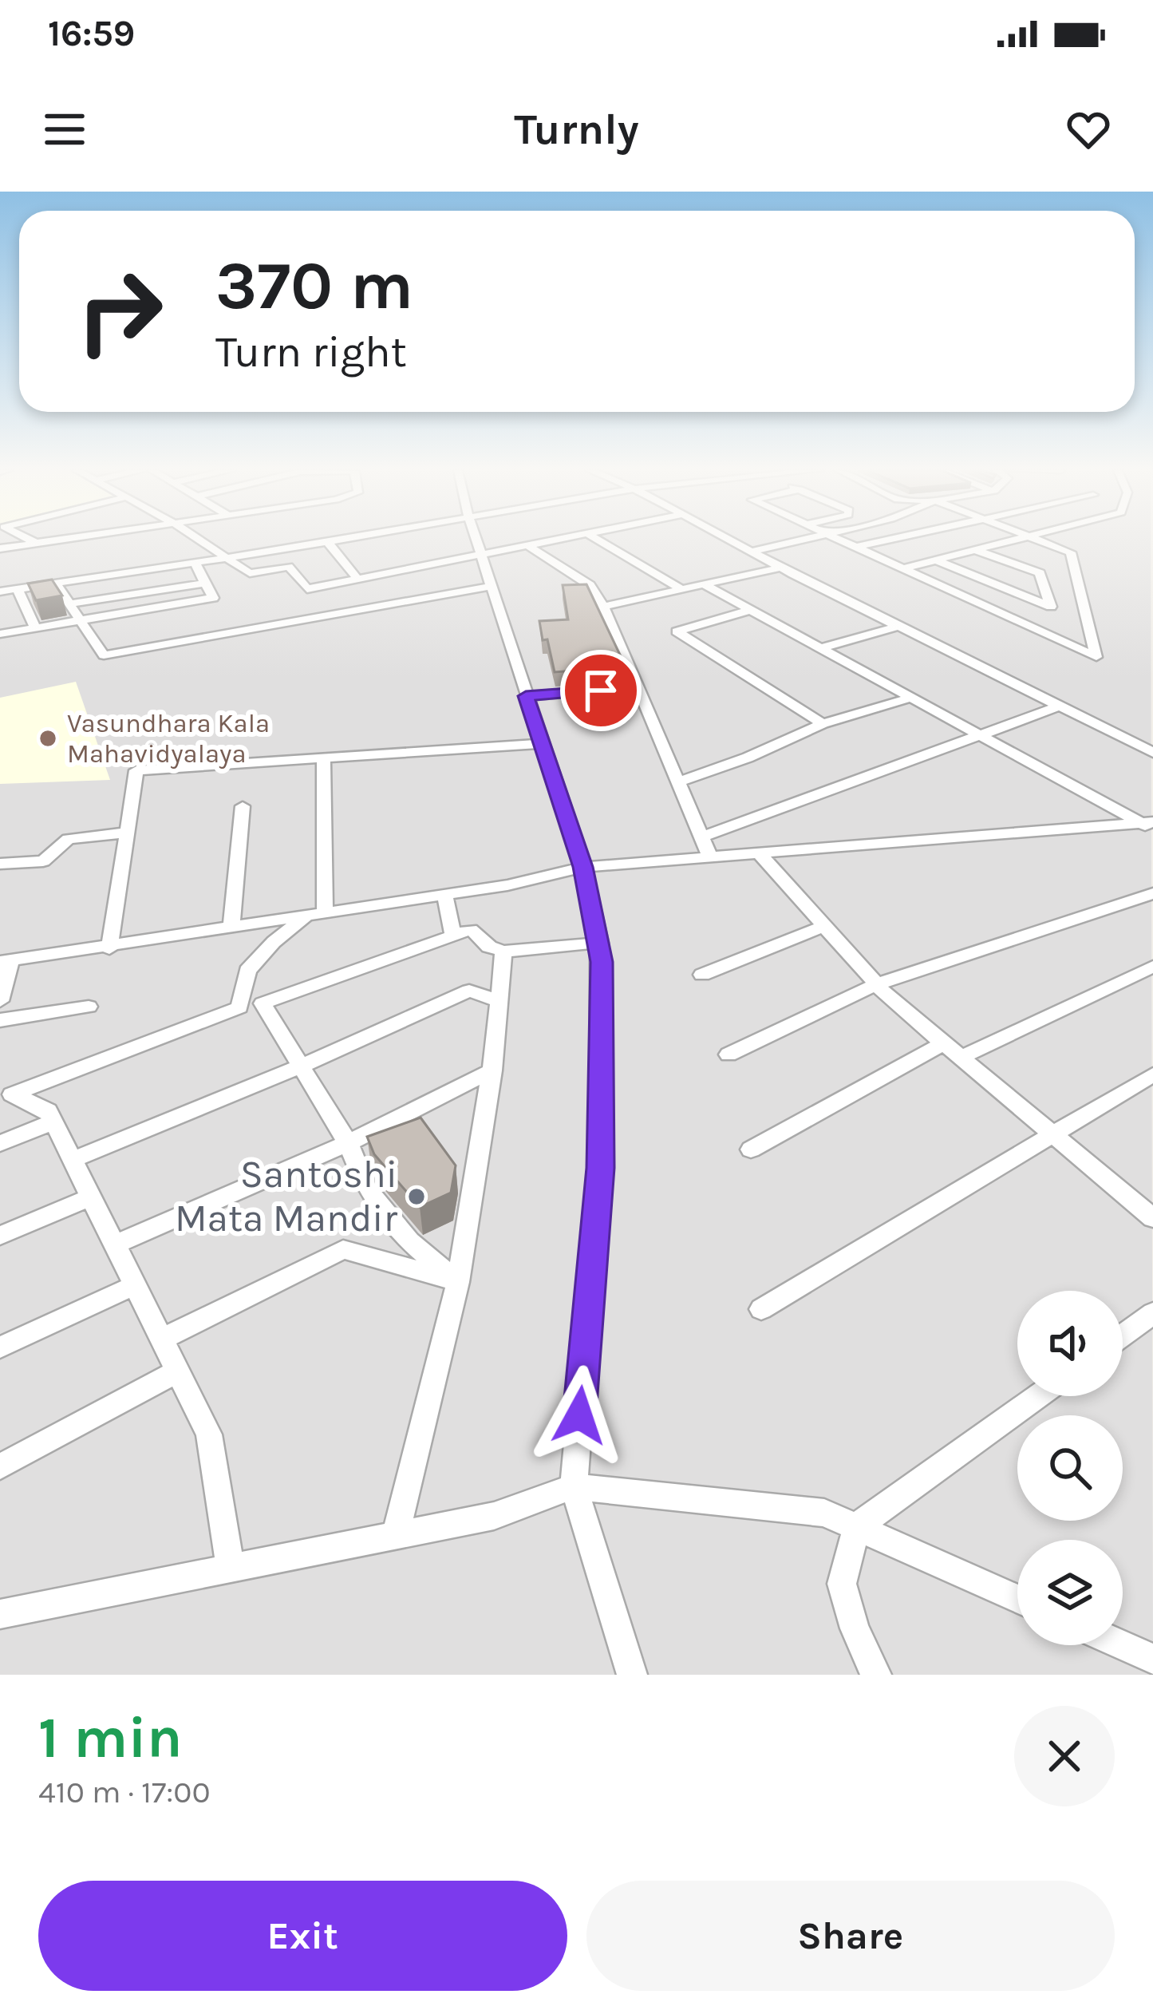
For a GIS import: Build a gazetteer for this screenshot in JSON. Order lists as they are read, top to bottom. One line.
{"places":["Vasundhara Kala Mahavidyalaya","Santoshi Mata Mandir"],"page":{"status":"16:59","header":"Turnly","turn":["370 m","Turn right"],"heading":["1 min","410 m · 17:00"],"buttons":["Exit","Share"]}}
